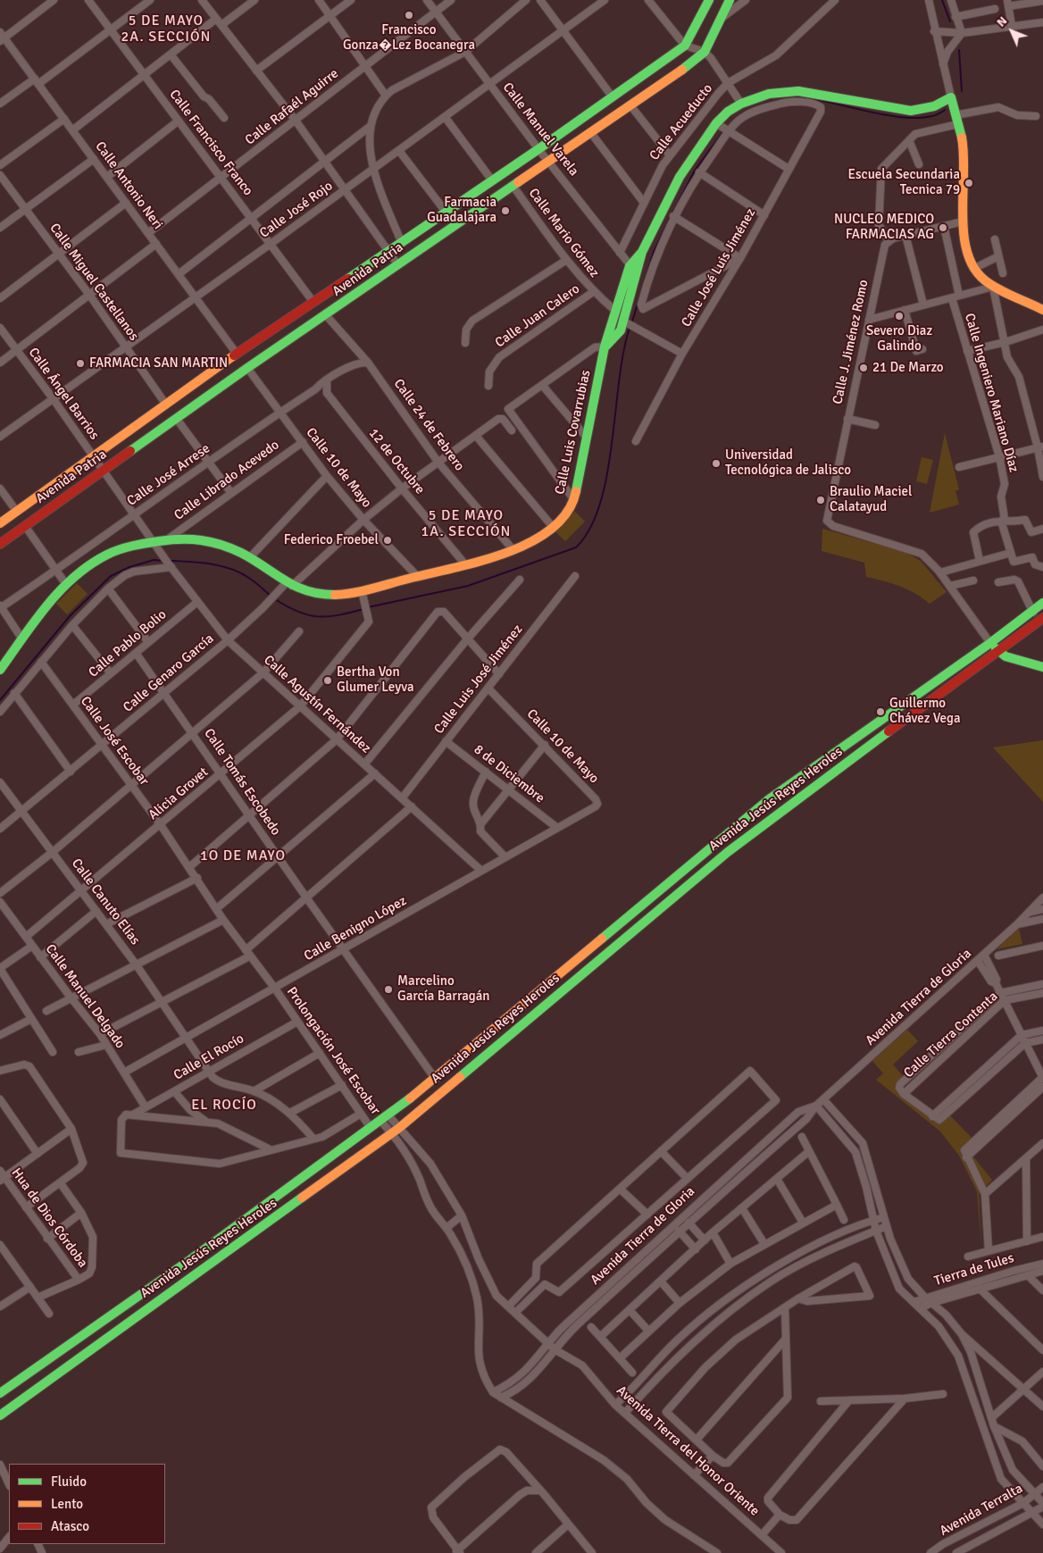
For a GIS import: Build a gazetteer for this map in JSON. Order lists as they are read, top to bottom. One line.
{"streets":{"street":["Calle Rafaél Aguirre","Calle Acueducto","Calle Manuel Varela","Calle Francisco Franco","Calle Antonio Neri","Calle José Rojo","Calle Mario Gómez","Calle José Luis Jiménez","Avenida Patria","Calle Miguel Castellanos","Calle Juan Calero","Calle J. Jiménez Romo","Calle Ingeniero Mariano Díaz","Calle Ángel Barrios","Calle 24 de Febrero","Calle Luis Covarrubias","12 de Octubre","Calle 10 de Mayo","Calle José Arrese","Calle Librado Acevedo","Calle Pablo Bolio","Calle Genaro García","Calle Luis José Jiménez","Calle Agustín Fernández","Calle José Escobar","8 de Diciembre","Calle Tomás Escobedo","Alicia Grovet","Avenida Jesús Reyes Heroles","Calle Canuto Elías","Calle Benigno López","Calle Manuel Delgado","Avenida Tierra de Gloria","Calle Tierra Contenta","Prolongación José Escobar","Calle El Rocío","Hua de Dios Córdoba","Tierra de Tules","Avenida Tierra del Honor Oriente","Avenida Terralta"]},"crossings":[["Calle Rafaél Aguirre","Calle Manuel Varela"],["Calle Rafaél Aguirre","Calle Francisco Franco"],["Calle Rafaél Aguirre","Calle Antonio Neri"],["Calle Acueducto","Calle Manuel Varela"],["Calle Manuel Varela","Calle José Rojo"],["Calle Manuel Varela","Avenida Patria"],["Calle Manuel Varela","Calle Luis Covarrubias"],["Calle Francisco Franco","Calle José Rojo"],["Calle Francisco Franco","Avenida Patria"],["Calle Antonio Neri","Calle José Rojo"],["Calle Antonio Neri","Avenida Patria"],["Calle José Rojo","Calle Miguel Castellanos"],["Calle José Rojo","Calle Ángel Barrios"],["Calle Mario Gómez","Avenida Patria"],["Calle Mario Gómez","Calle Juan Calero"],["Calle Mario Gómez","Calle Luis Covarrubias"],["Calle José Luis Jiménez","Calle Luis Covarrubias"],["Avenida Patria","Calle Miguel Castellanos"],["Avenida Patria","Calle Ángel Barrios"],["Avenida Patria","Calle 24 de Febrero"],["Avenida Patria","Calle 10 de Mayo"],["Calle Ángel Barrios","Calle Luis Covarrubias"],["Calle Ángel Barrios","Calle José Arrese"],["Calle Ángel Barrios","Calle Agustín Fernández"],["Calle 24 de Febrero","Calle Luis Covarrubias"],["Calle 24 de Febrero","Calle Genaro García"],["Calle Luis Covarrubias","12 de Octubre"],["Calle Luis Covarrubias","Calle 10 de Mayo"],["Calle Luis Covarrubias","Calle Librado Acevedo"],["Calle Luis Covarrubias","Calle Genaro García"],["Calle Luis Covarrubias","Calle Agustín Fernández"],["Calle Luis Covarrubias","Alicia Grovet"],["12 de Octubre","Calle Genaro García"],["Calle 10 de Mayo","Calle José Arrese"],["Calle 10 de Mayo","Calle Librado Acevedo"],["Calle 10 de Mayo","Calle Genaro García"],["Calle 10 de Mayo","Calle Luis José Jiménez"],["Calle 10 de Mayo","Calle Benigno López"],["Calle Pablo Bolio","Calle Agustín Fernández"],["Calle Pablo Bolio","Calle José Escobar"],["Calle Pablo Bolio","Calle Tomás Escobedo"],["Calle Genaro García","Calle Agustín Fernández"],["Calle Genaro García","Calle José Escobar"],["Calle Genaro García","Calle Tomás Escobedo"],["Calle Genaro García","Calle Canuto Elías"],["Calle Luis José Jiménez","Calle Agustín Fernández"],["Calle Luis José Jiménez","8 de Diciembre"],["Calle Agustín Fernández","Alicia Grovet"],["Calle Agustín Fernández","Calle Benigno López"],["Calle José Escobar","Alicia Grovet"],["Calle José Escobar","Calle Benigno López"],["Calle José Escobar","Prolongación José Escobar"],["8 de Diciembre","Calle Benigno López"],["Calle Tomás Escobedo","Alicia Grovet"],["Calle Tomás Escobedo","Avenida Jesús Reyes Heroles"],["Calle Tomás Escobedo","Calle Benigno López"],["Alicia Grovet","Calle Canuto Elías"],["Alicia Grovet","Calle Manuel Delgado"],["Avenida Jesús Reyes Heroles","Prolongación José Escobar"],["Avenida Jesús Reyes Heroles","Avenida Tierra del Honor Oriente"],["Calle Canuto Elías","Calle Benigno López"],["Calle Canuto Elías","Calle El Rocío"],["Calle Benigno López","Calle Manuel Delgado"],["Calle Benigno López","Prolongación José Escobar"],["Calle Manuel Delgado","Calle El Rocío"],["Avenida Tierra de Gloria","Avenida Tierra del Honor Oriente"],["Prolongación José Escobar","Calle El Rocío"]],"districts":["5 DE MAYO 2A. SECCIÓN","5 DE MAYO 1A. SECCIÓN","1O DE MAYO","EL ROCÍO"],"places":["Francisco Gonza�Lez Bocanegra","Escuela Secundaria Tecnica 79","Farmacia Guadalajara","NUCLEO MEDICO FARMACIAS AG","Severo Diaz Galindo","FARMACIA SAN MARTIN","21 De Marzo","Universidad Tecnológica de Jalisco","Braulio Maciel Calatayud","Federico Froebel","Bertha Von Glumer Leyva","Guillermo Chávez Vega","Marcelino García Barragán"],"legend":["Fluido","Lento","Atasco"],"north":"top left"}
